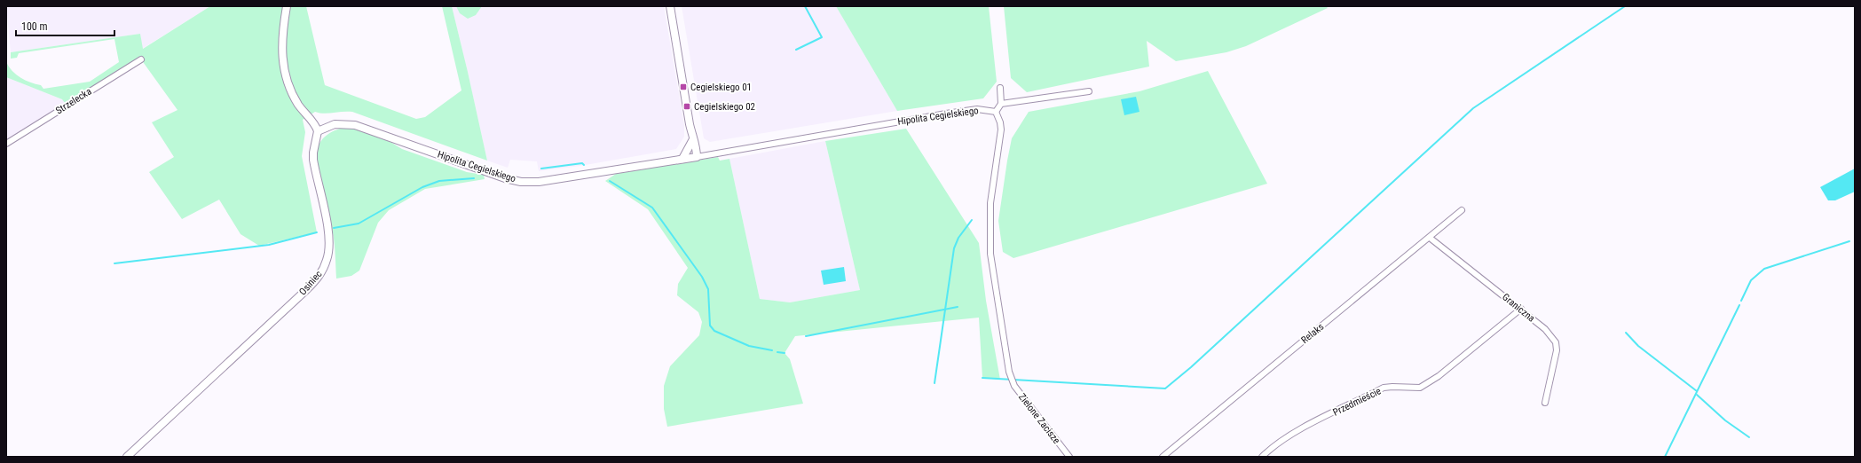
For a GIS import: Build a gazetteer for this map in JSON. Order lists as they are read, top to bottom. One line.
{"streets":{"street":["Strzelecka","Hipolita Cegielskiego","Osiniec","Graniczna","Relaks","Przedmieście","Zielone Zacisze"]},"crossings":[["Hipolita Cegielskiego","Osiniec"],["Hipolita Cegielskiego","Zielone Zacisze"],["Graniczna","Relaks"],["Graniczna","Przedmieście"]],"places":{"transit":["Cegielskiego 01","Cegielskiego 02"]},"scale_bar":"100 m"}
